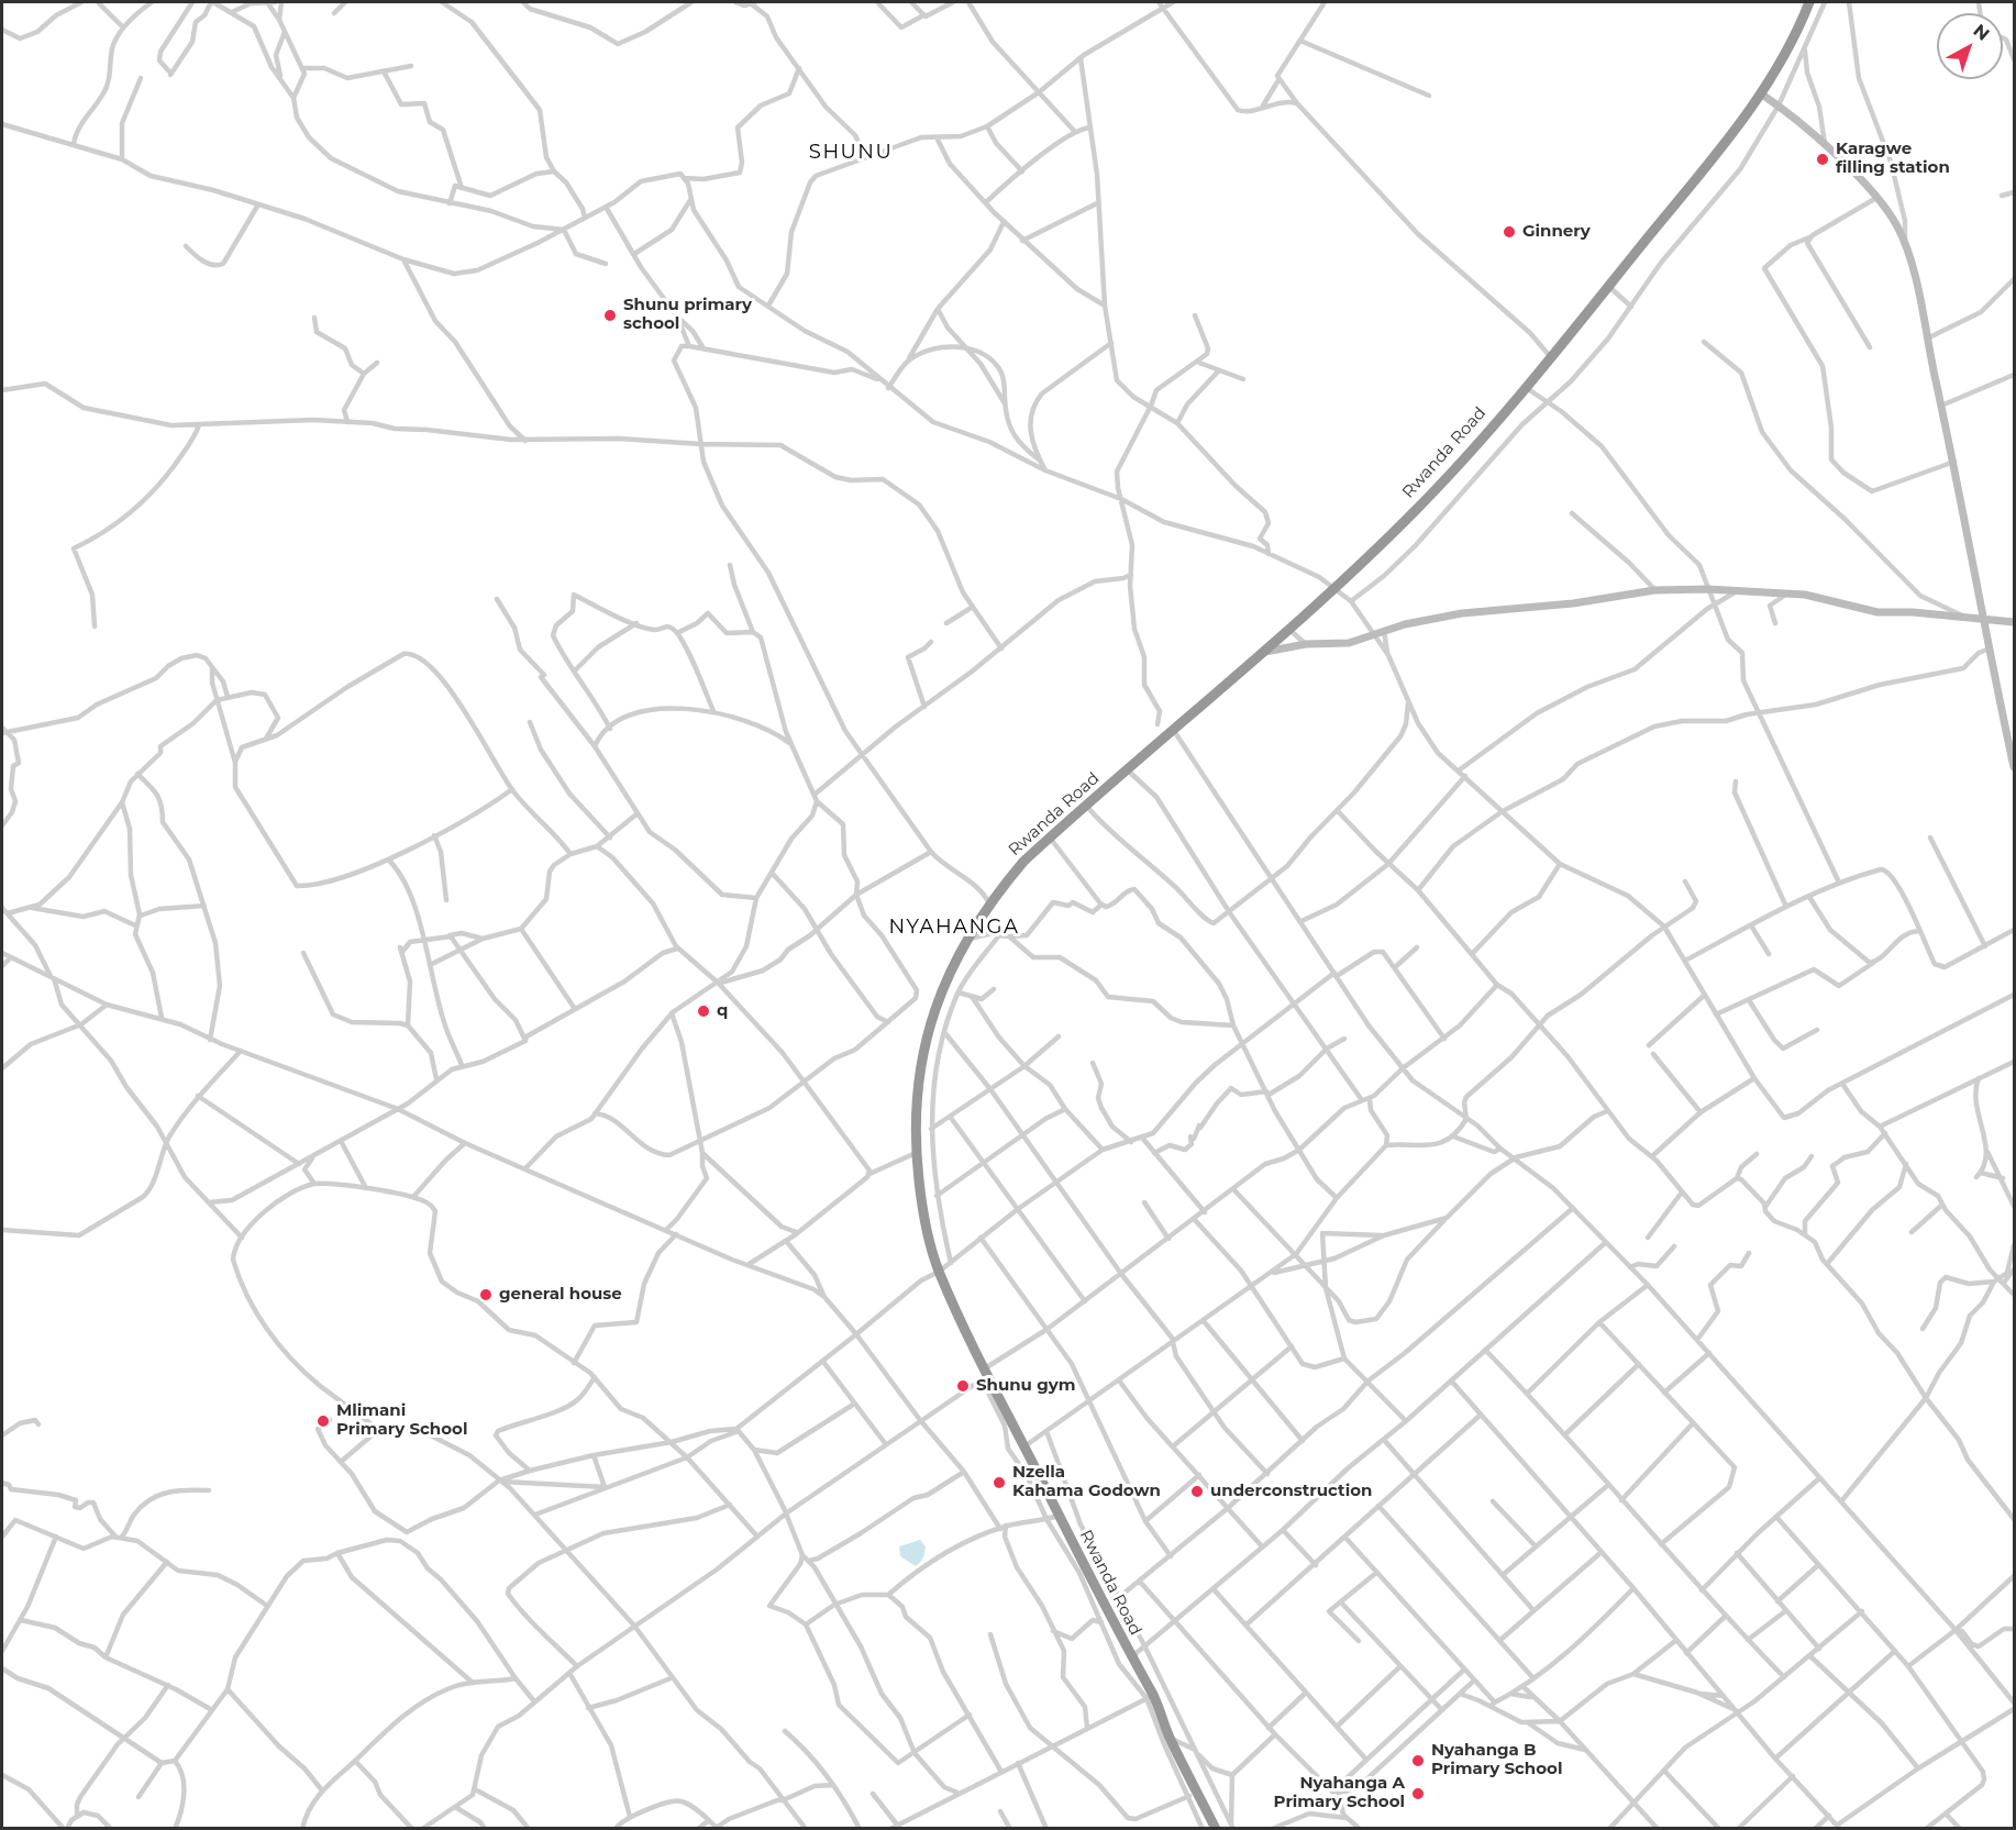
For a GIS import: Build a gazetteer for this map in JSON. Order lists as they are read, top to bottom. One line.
{"streets":{"highway":["Rwanda Road"]},"districts":["SHUNU","NYAHANGA"],"places":["Karagwe filling station","Ginnery","Shunu primary school","q","general house","Shunu gym","Mlimani Primary School","Nzella Kahama Godown","underconstruction","Nyahanga B Primary School","Nyahanga A Primary School"],"north":"top right"}
